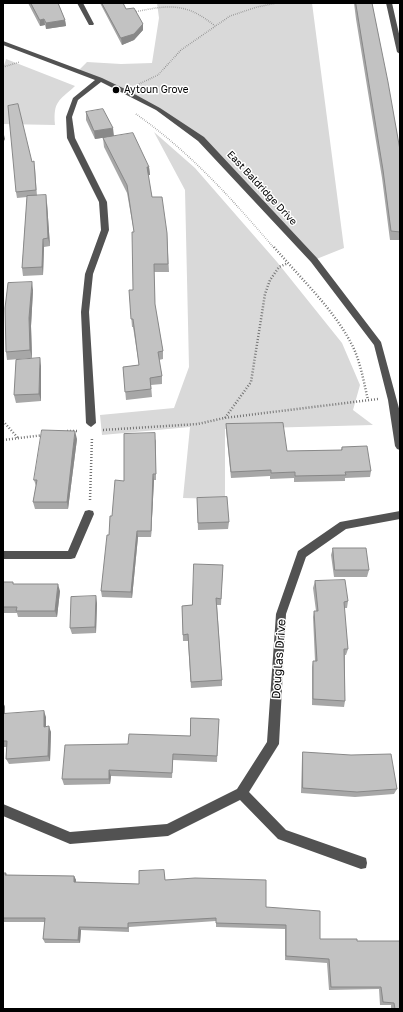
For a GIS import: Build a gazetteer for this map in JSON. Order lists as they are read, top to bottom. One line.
{"streets":{"street":["East Baldridge Drive","Douglas Drive"]},"places":["Aytoun Grove"]}
